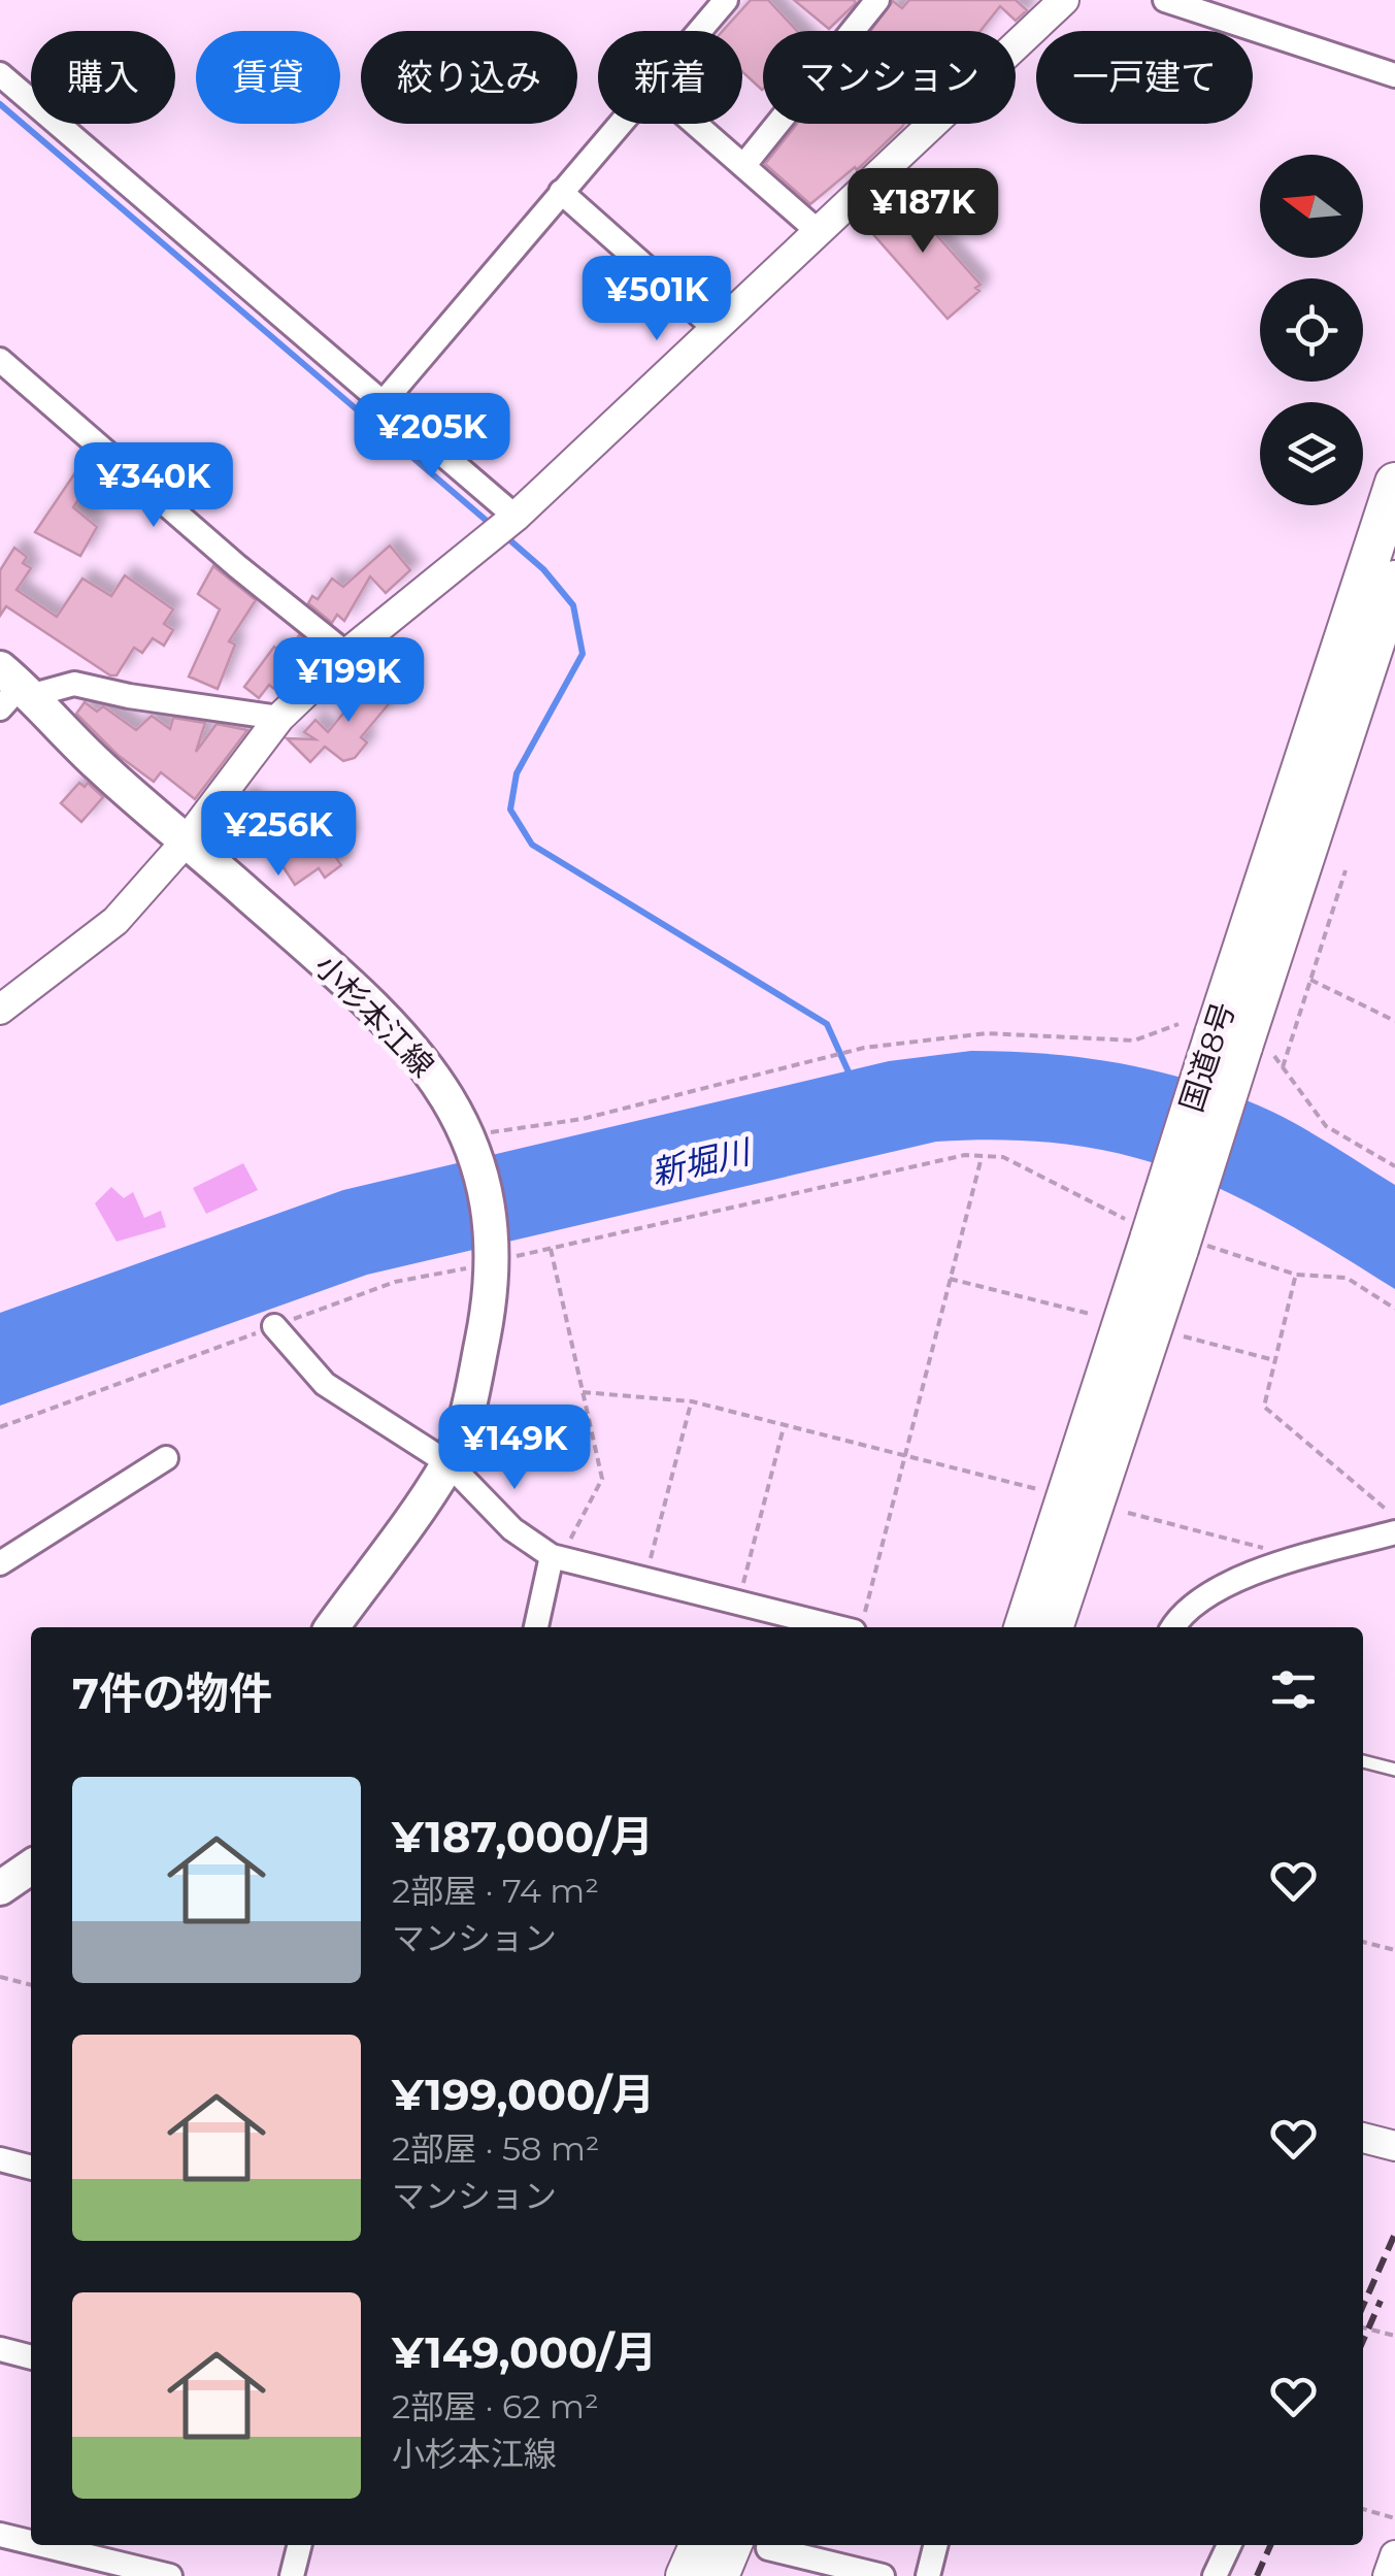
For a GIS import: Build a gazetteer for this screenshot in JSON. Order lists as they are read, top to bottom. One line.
{"streets":{"highway":["国道8号"],"main road":["小杉本江線"]},"water":["新堀川"],"north":"left","page":{"chip":["購入","賃貸","絞り込み","新着","マンション","一戸建て"],"price":["¥187K","¥501K","¥205K","¥340K","¥199K","¥256K","¥149K"],"heading":"7件の物件","list":[{"name":"¥187,000/月","note":"2部屋 · 74 m² · マンション"},{"name":"¥199,000/月","note":"2部屋 · 58 m² · マンション"},{"name":"¥149,000/月","note":"2部屋 · 62 m² · 小杉本江線"}]}}
